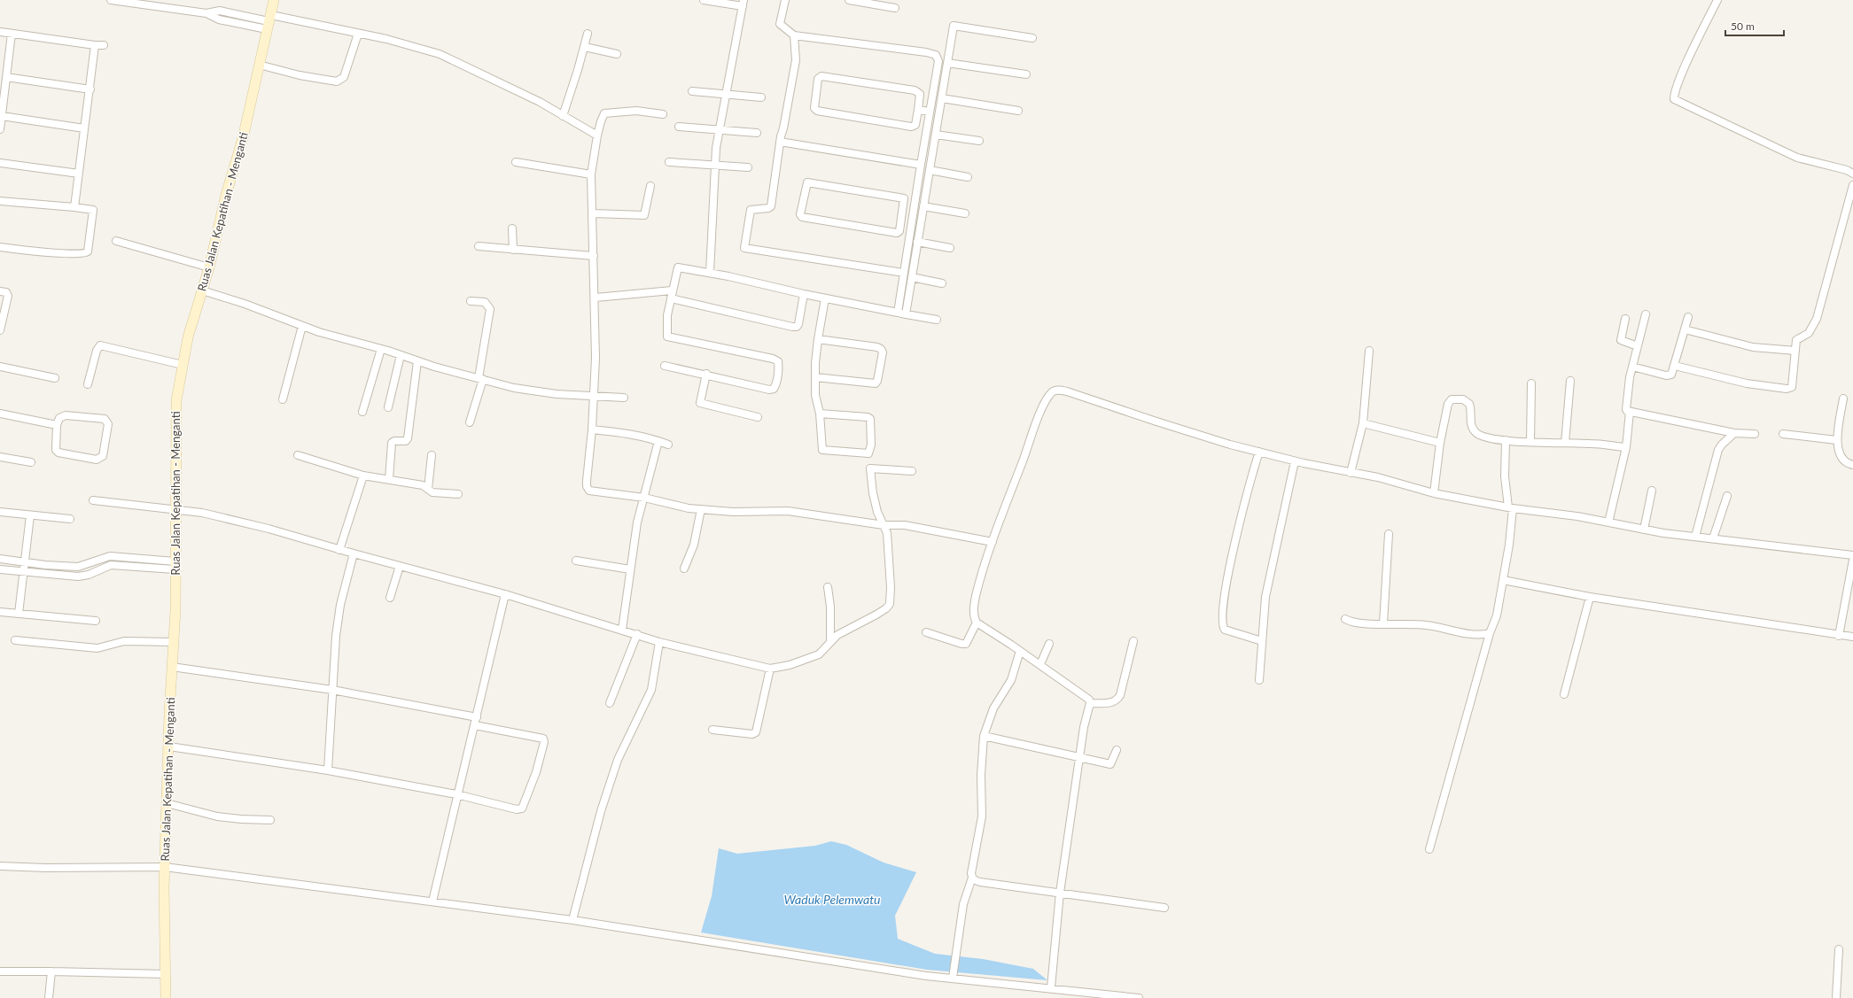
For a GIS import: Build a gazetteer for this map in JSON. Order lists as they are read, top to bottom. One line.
{"streets":{"main road":["Ruas Jalan Kepatihan - Menganti"]},"water":["Waduk Pelemwatu"],"scale_bar":"50 m"}
